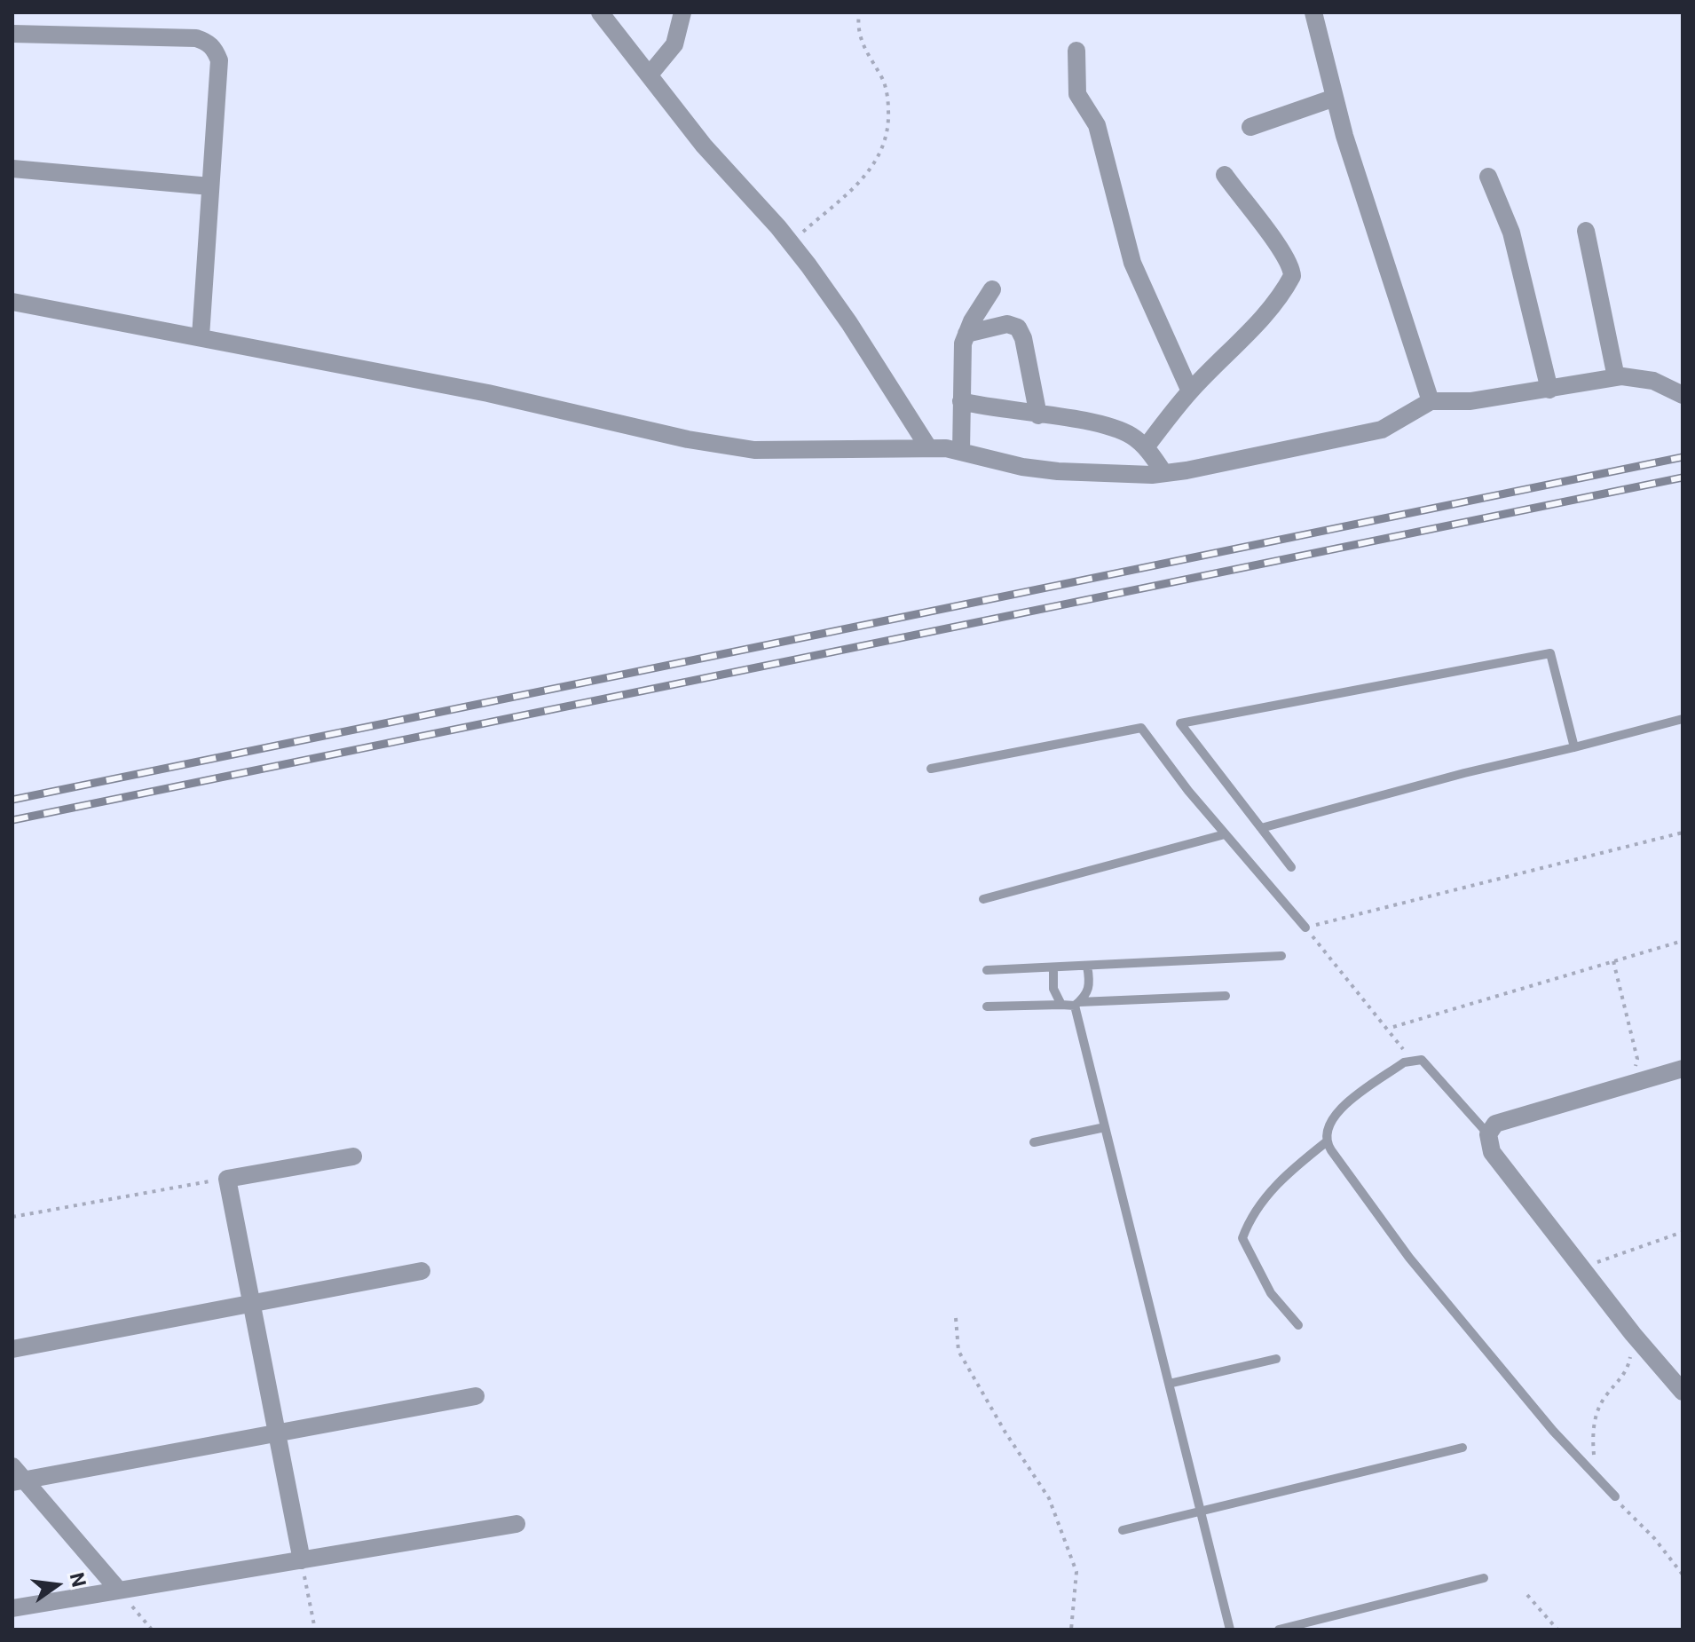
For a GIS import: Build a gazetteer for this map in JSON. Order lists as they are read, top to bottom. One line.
{"north":"right"}
